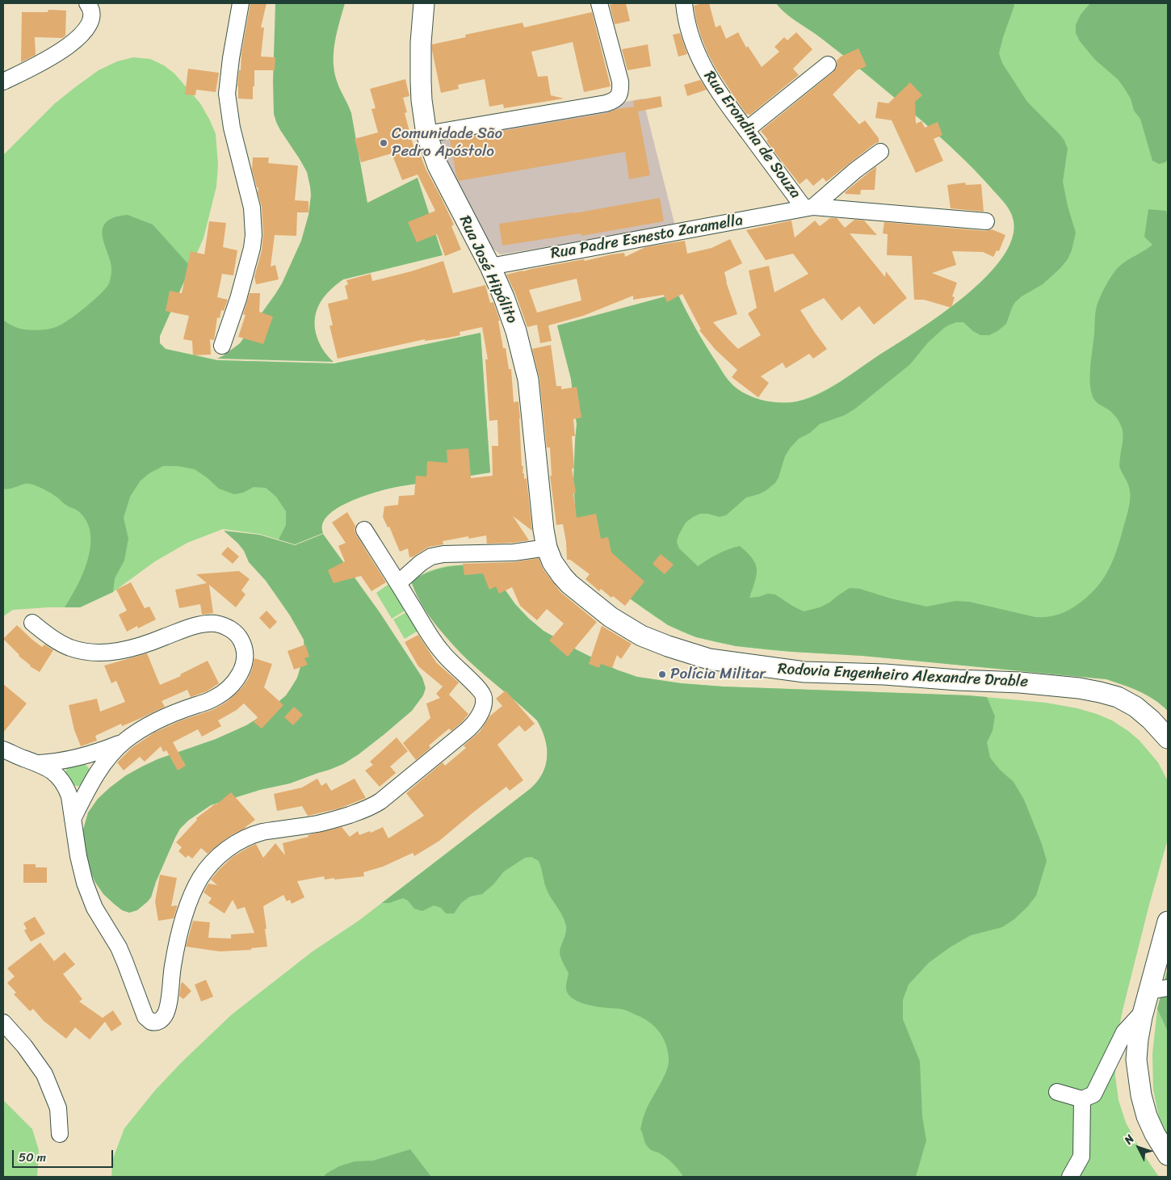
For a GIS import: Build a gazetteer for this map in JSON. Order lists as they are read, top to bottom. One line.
{"streets":{"main road":["Rua José Hipólito","Rodovia Engenheiro Alexandre Drable"],"street":["Rua Erondina de Souza","Rua Padre Esnesto Zaramella"]},"crossings":[["Rua Erondina de Souza","Rua Padre Esnesto Zaramella"],["Rua Padre Esnesto Zaramella","Rua José Hipólito"],["Rua José Hipólito","Rodovia Engenheiro Alexandre Drable"]],"places":["Comunidade São Pedro Apóstolo","Polícia Militar"],"scale_bar":"50 m","north":"top left"}
